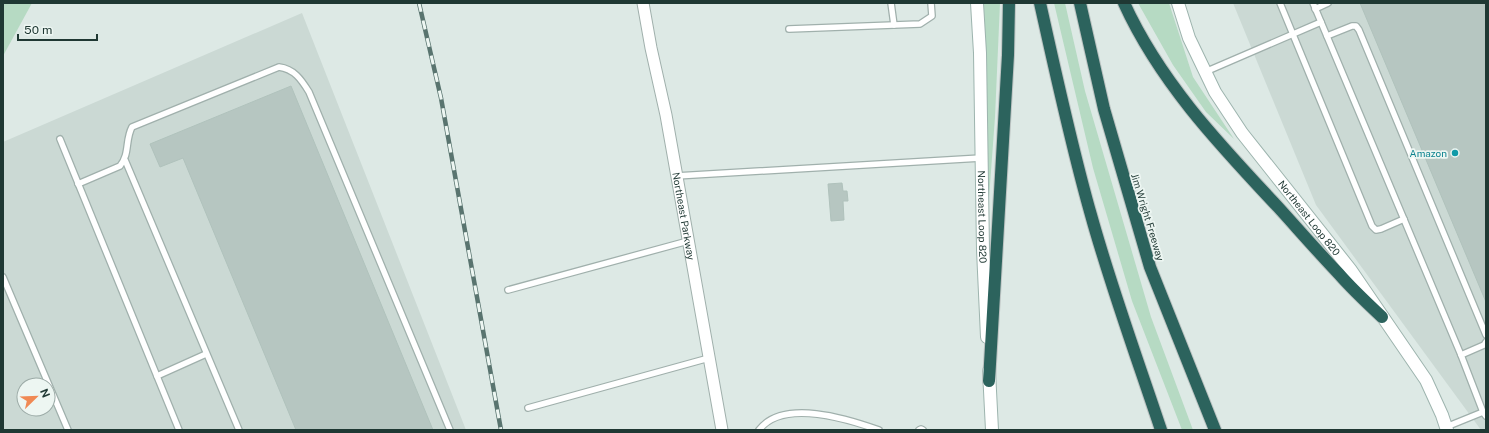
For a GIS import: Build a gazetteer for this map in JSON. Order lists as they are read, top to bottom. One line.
{"streets":{"highway":["Jim Wright Freeway"],"main road":["Northeast Loop 820"],"street":["Northeast Parkway"]},"places":["Amazon"],"scale_bar":"50 m","north":"top right"}
